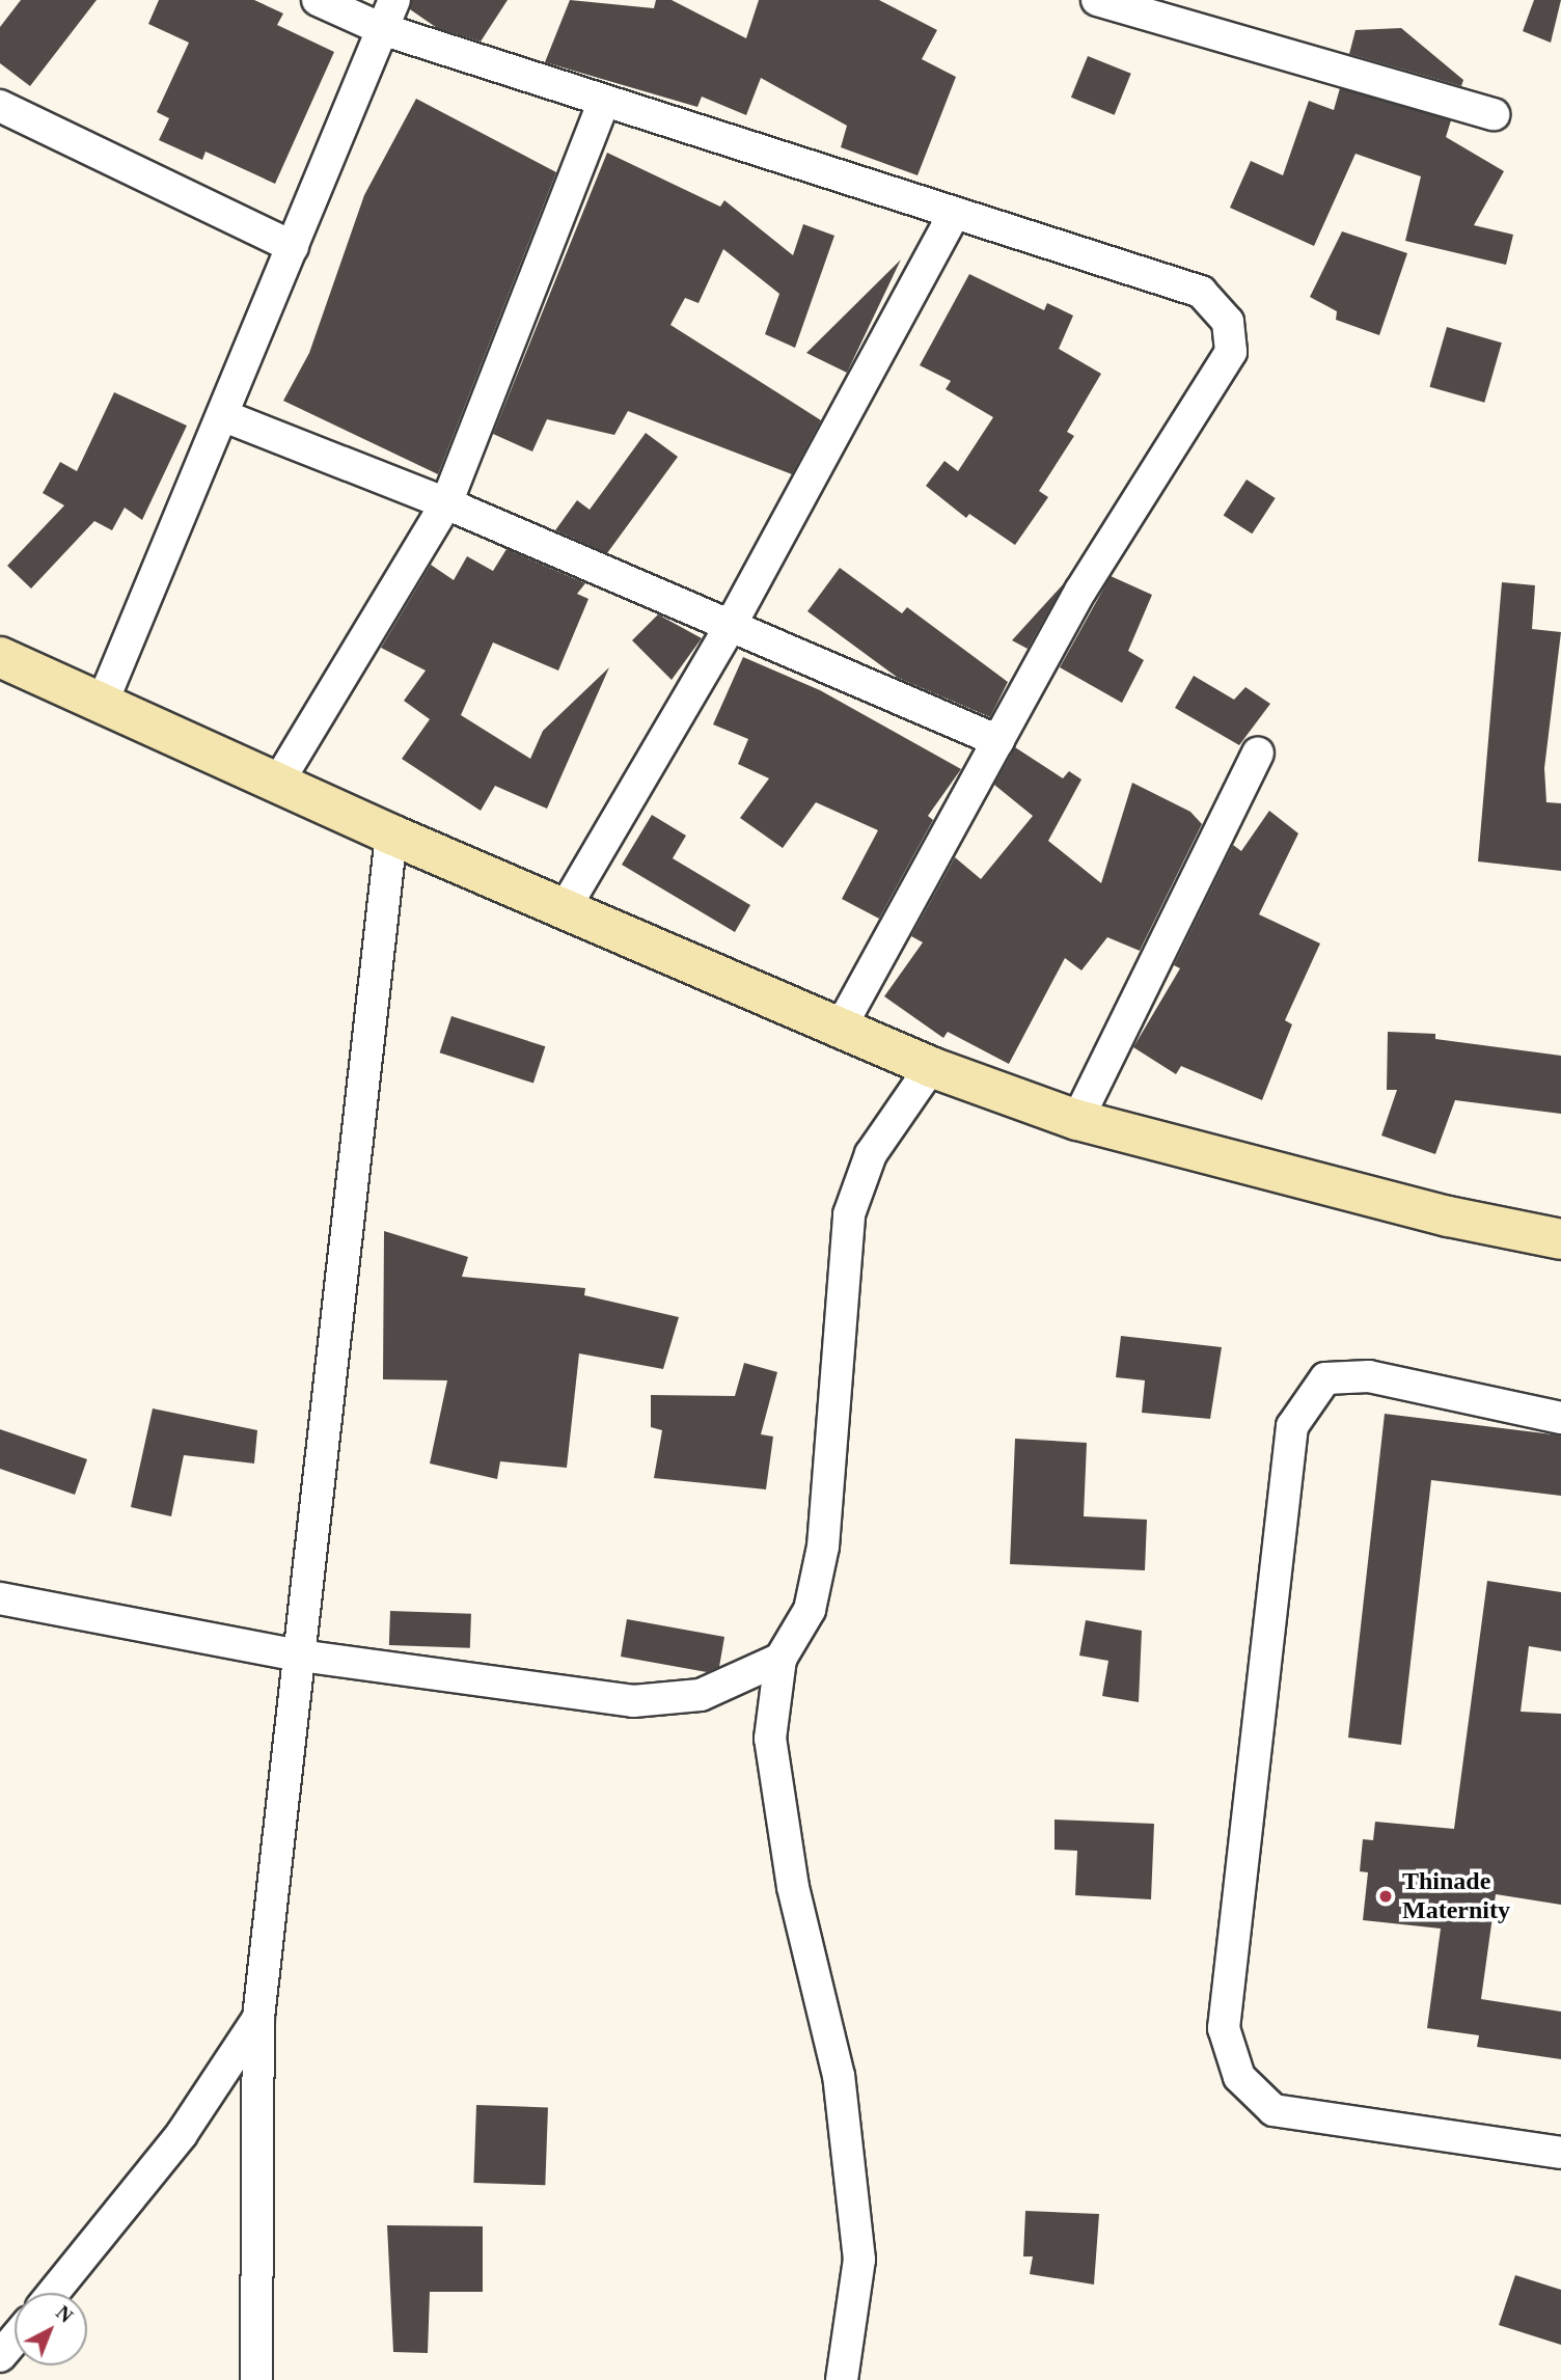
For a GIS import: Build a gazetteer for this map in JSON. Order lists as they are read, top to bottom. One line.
{"places":["Thinade Maternity"],"north":"top right"}
